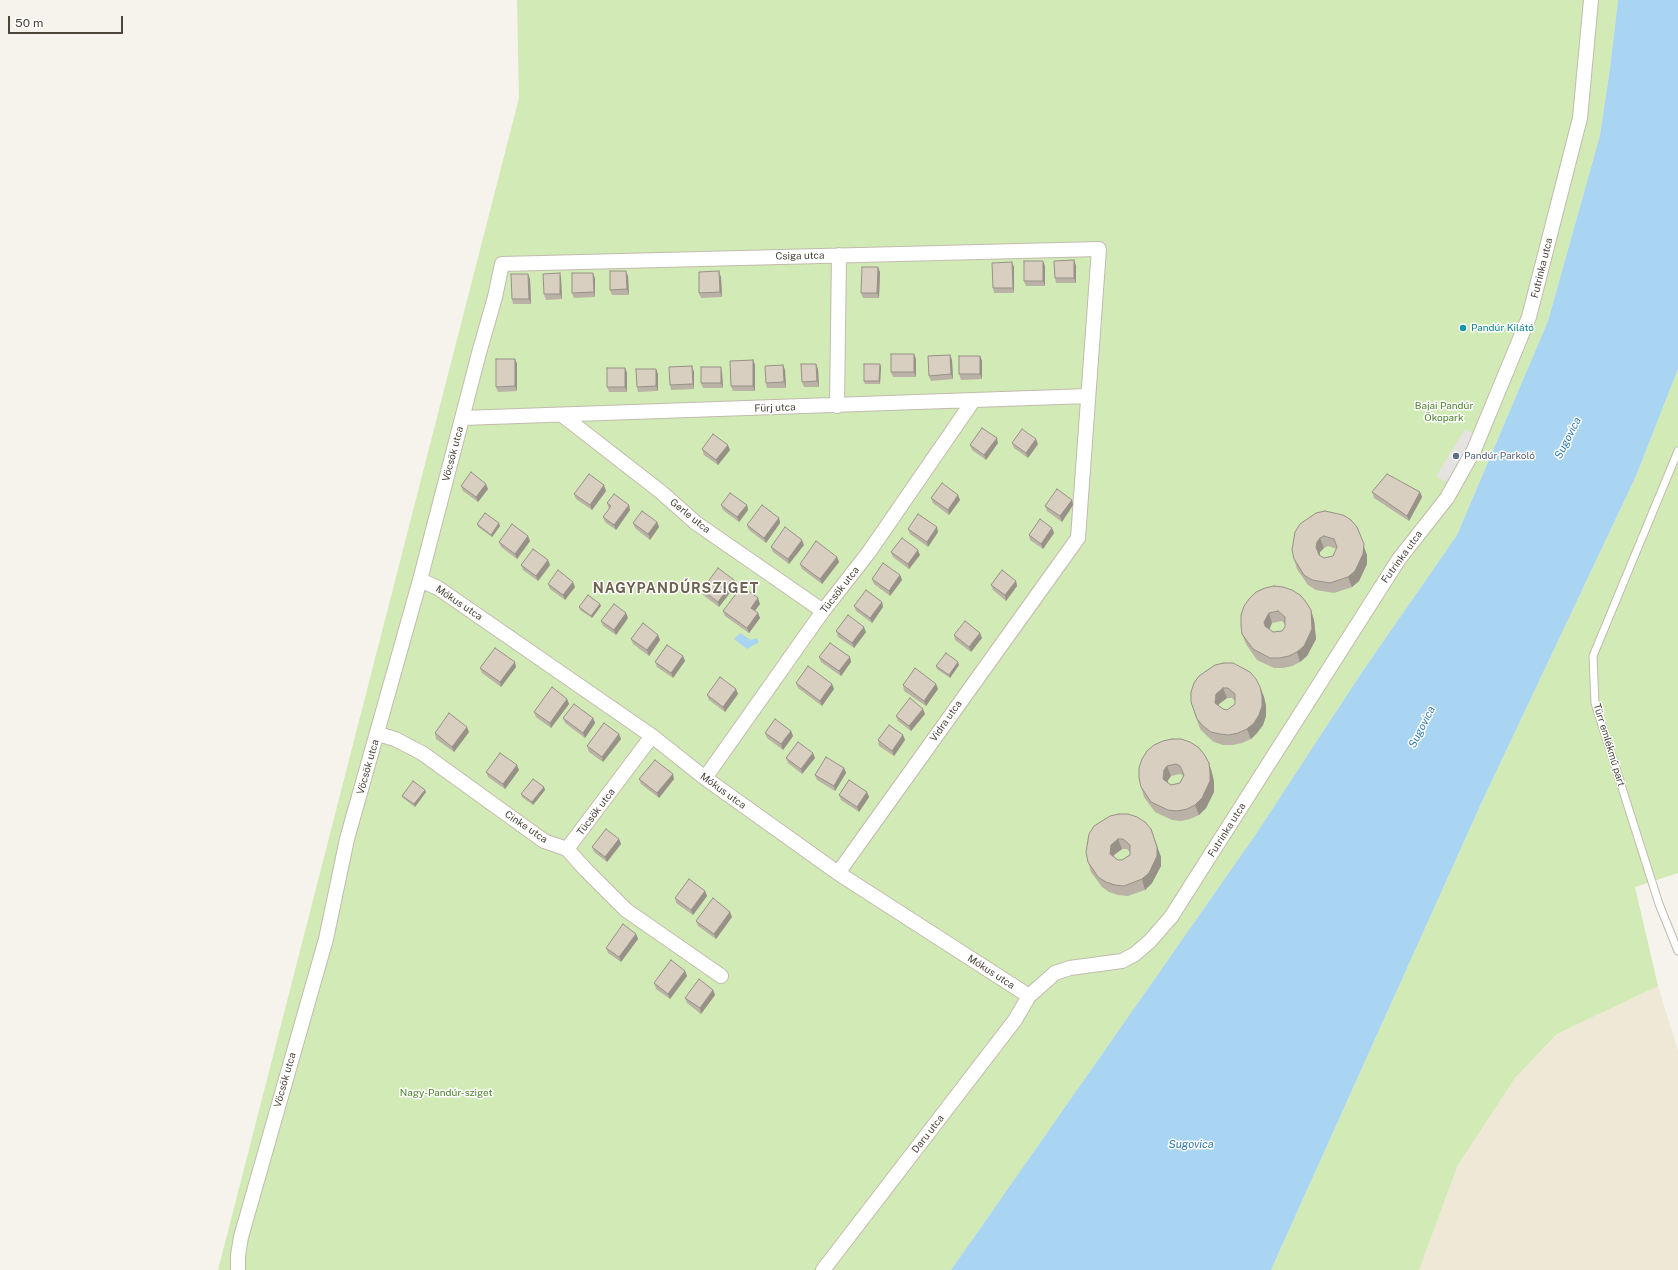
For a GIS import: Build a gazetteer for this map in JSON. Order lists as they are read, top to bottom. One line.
{"streets":{"street":["Csiga utca","Futrinka utca","Fürj utca","Vöcsök utca","Gerle utca","Tücsök utca","Mókus utca","Vidra utca","Cinke utca","Daru utca"],"lane":["Türr emlékmű part"]},"crossings":[["Csiga utca","Vöcsök utca"],["Csiga utca","Vidra utca"],["Futrinka utca","Mókus utca"],["Futrinka utca","Daru utca"],["Fürj utca","Vöcsök utca"],["Fürj utca","Gerle utca"],["Fürj utca","Tücsök utca"],["Fürj utca","Vidra utca"],["Vöcsök utca","Mókus utca"],["Vöcsök utca","Cinke utca"],["Gerle utca","Tücsök utca"],["Tücsök utca","Mókus utca"],["Tücsök utca","Cinke utca"],["Mókus utca","Vidra utca"],["Mókus utca","Daru utca"]],"districts":["NAGYPANDÚRSZIGET"],"water":["Sugovica"],"parks":["Bajai Pandúr Ökopark","Nagy-Pandúr-sziget"],"places":["Pandúr Kilátó","Pandúr Parkoló"],"scale_bar":"50 m"}
